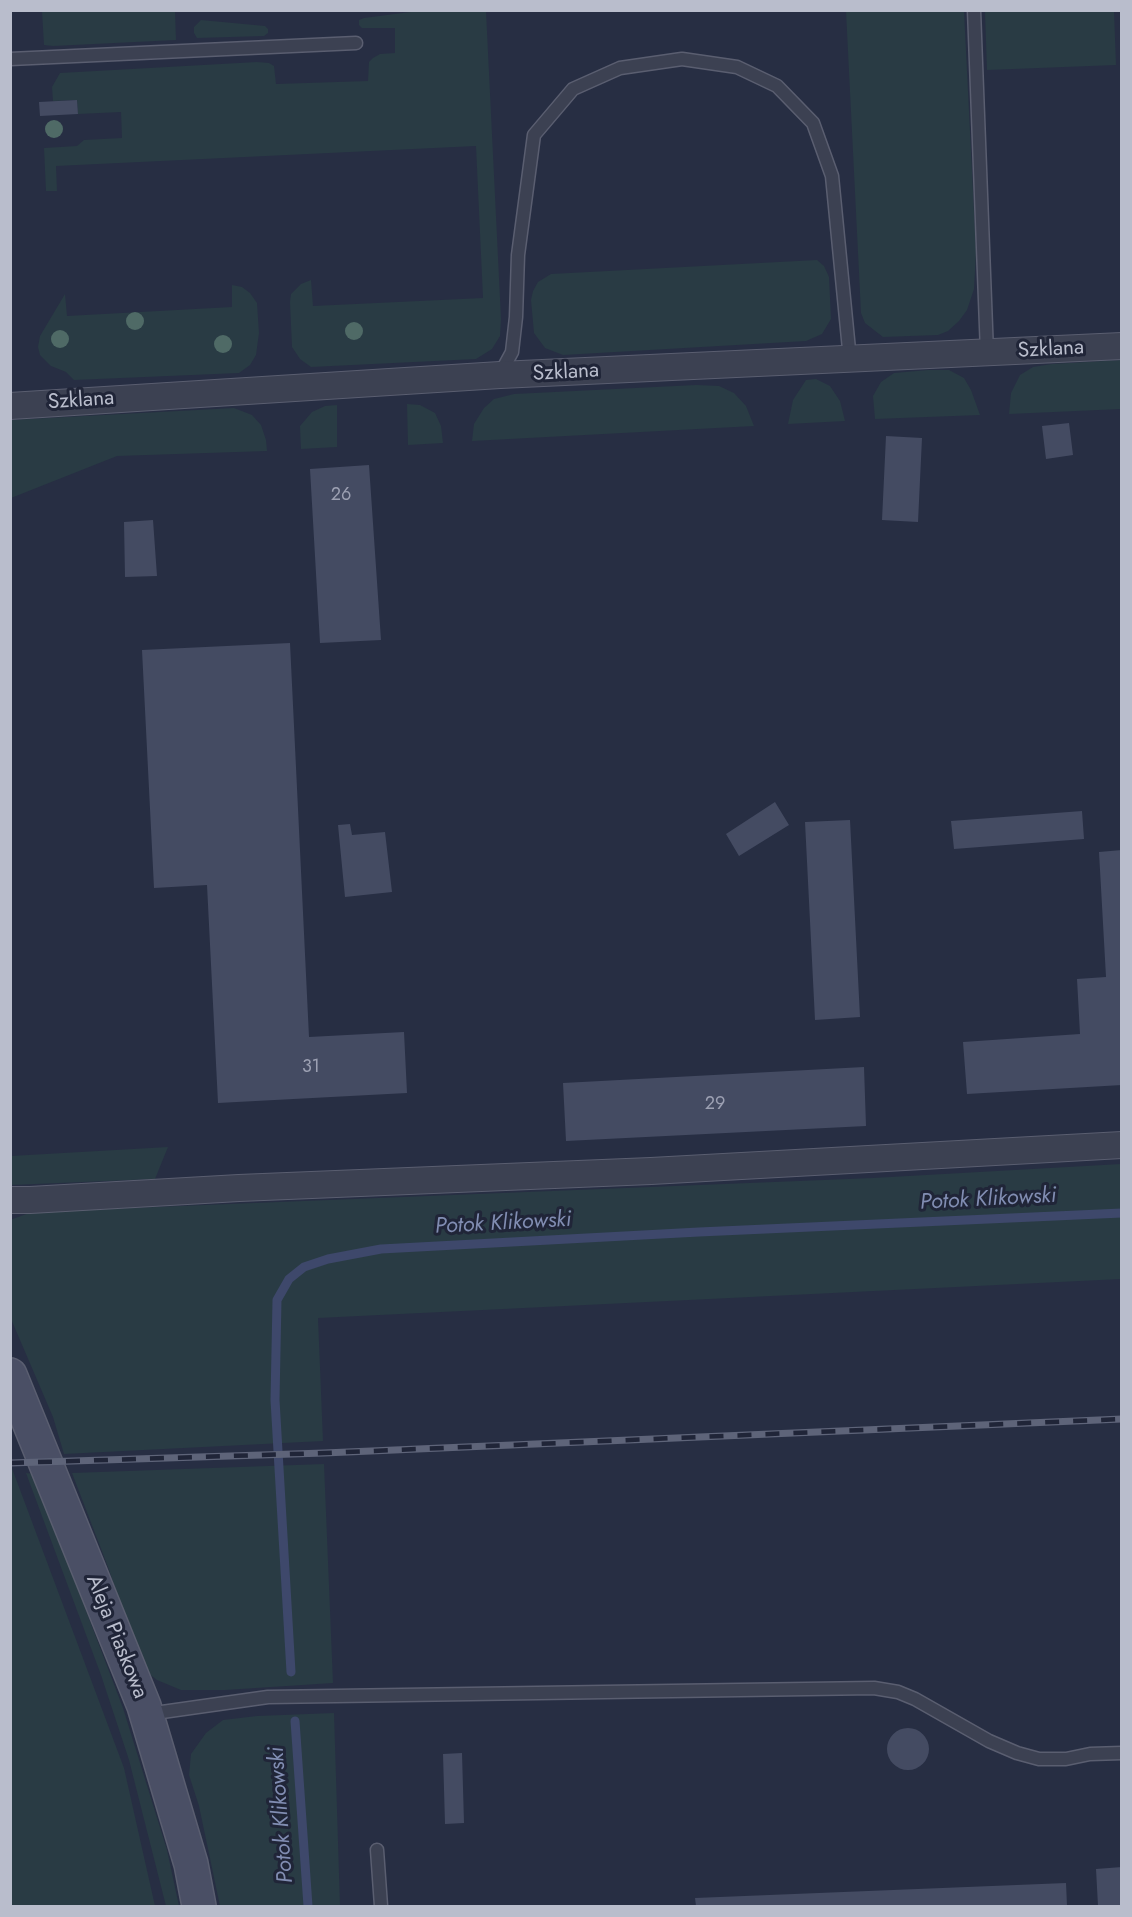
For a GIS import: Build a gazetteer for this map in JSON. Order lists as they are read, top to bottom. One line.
{"streets":{"main road":["Aleja Piaskowa"],"street":["Szklana"]},"water":["Potok Klikowski"],"house_numbers":["26","31","29"]}
